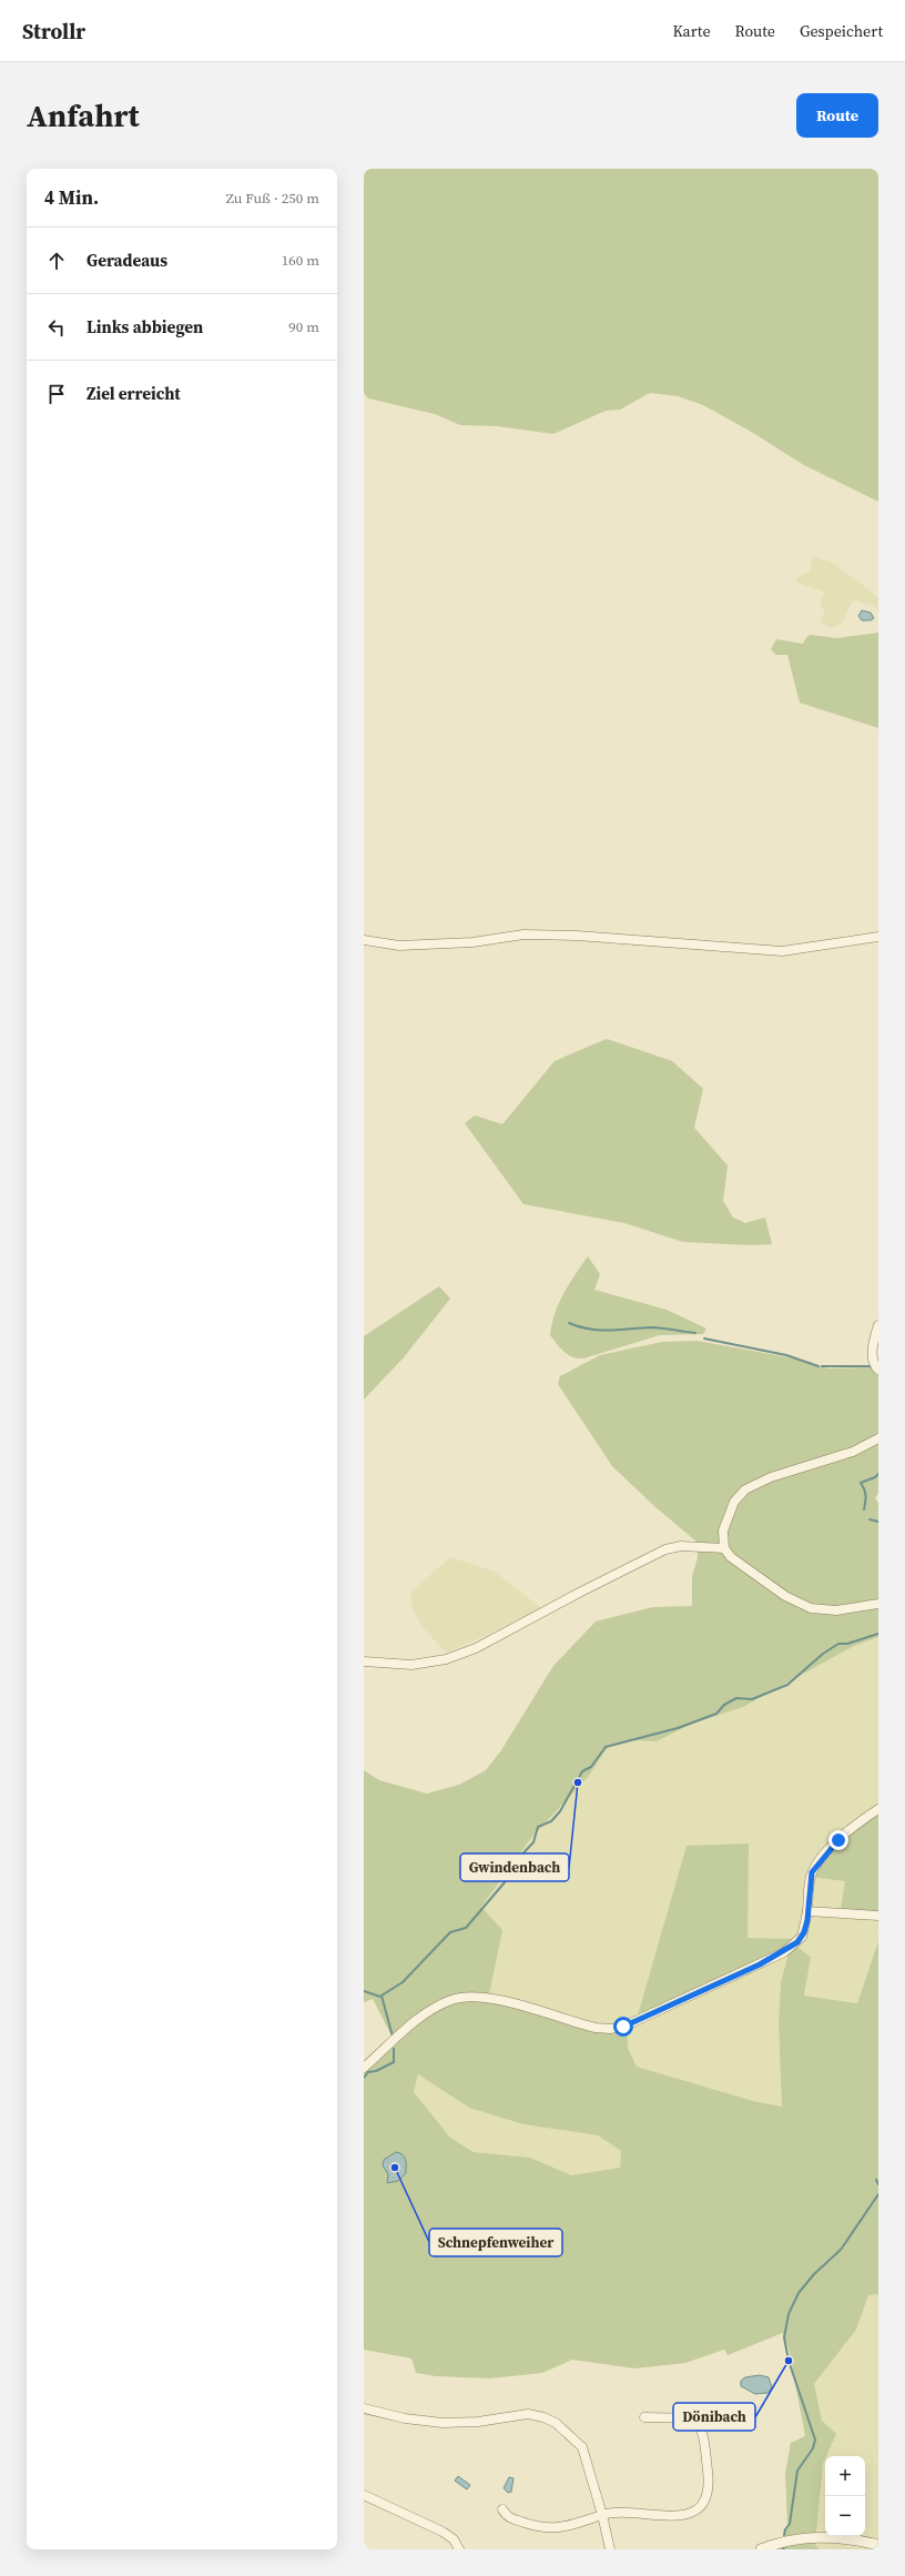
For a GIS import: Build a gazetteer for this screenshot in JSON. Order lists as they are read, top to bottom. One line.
{"places":["Gwindenbach","Schnepfenweiher","Dönibach"],"page":{"header":"Strollr","nav":["Karte","Route","Gespeichert"],"buttons":"Route","title":"Anfahrt","heading":["4 Min.","Zu Fuß · 250 m"],"list":[["Geradeaus","160 m"],["Links abbiegen","90 m"],"Ziel erreicht"],"map_buttons":["+","−"]}}
